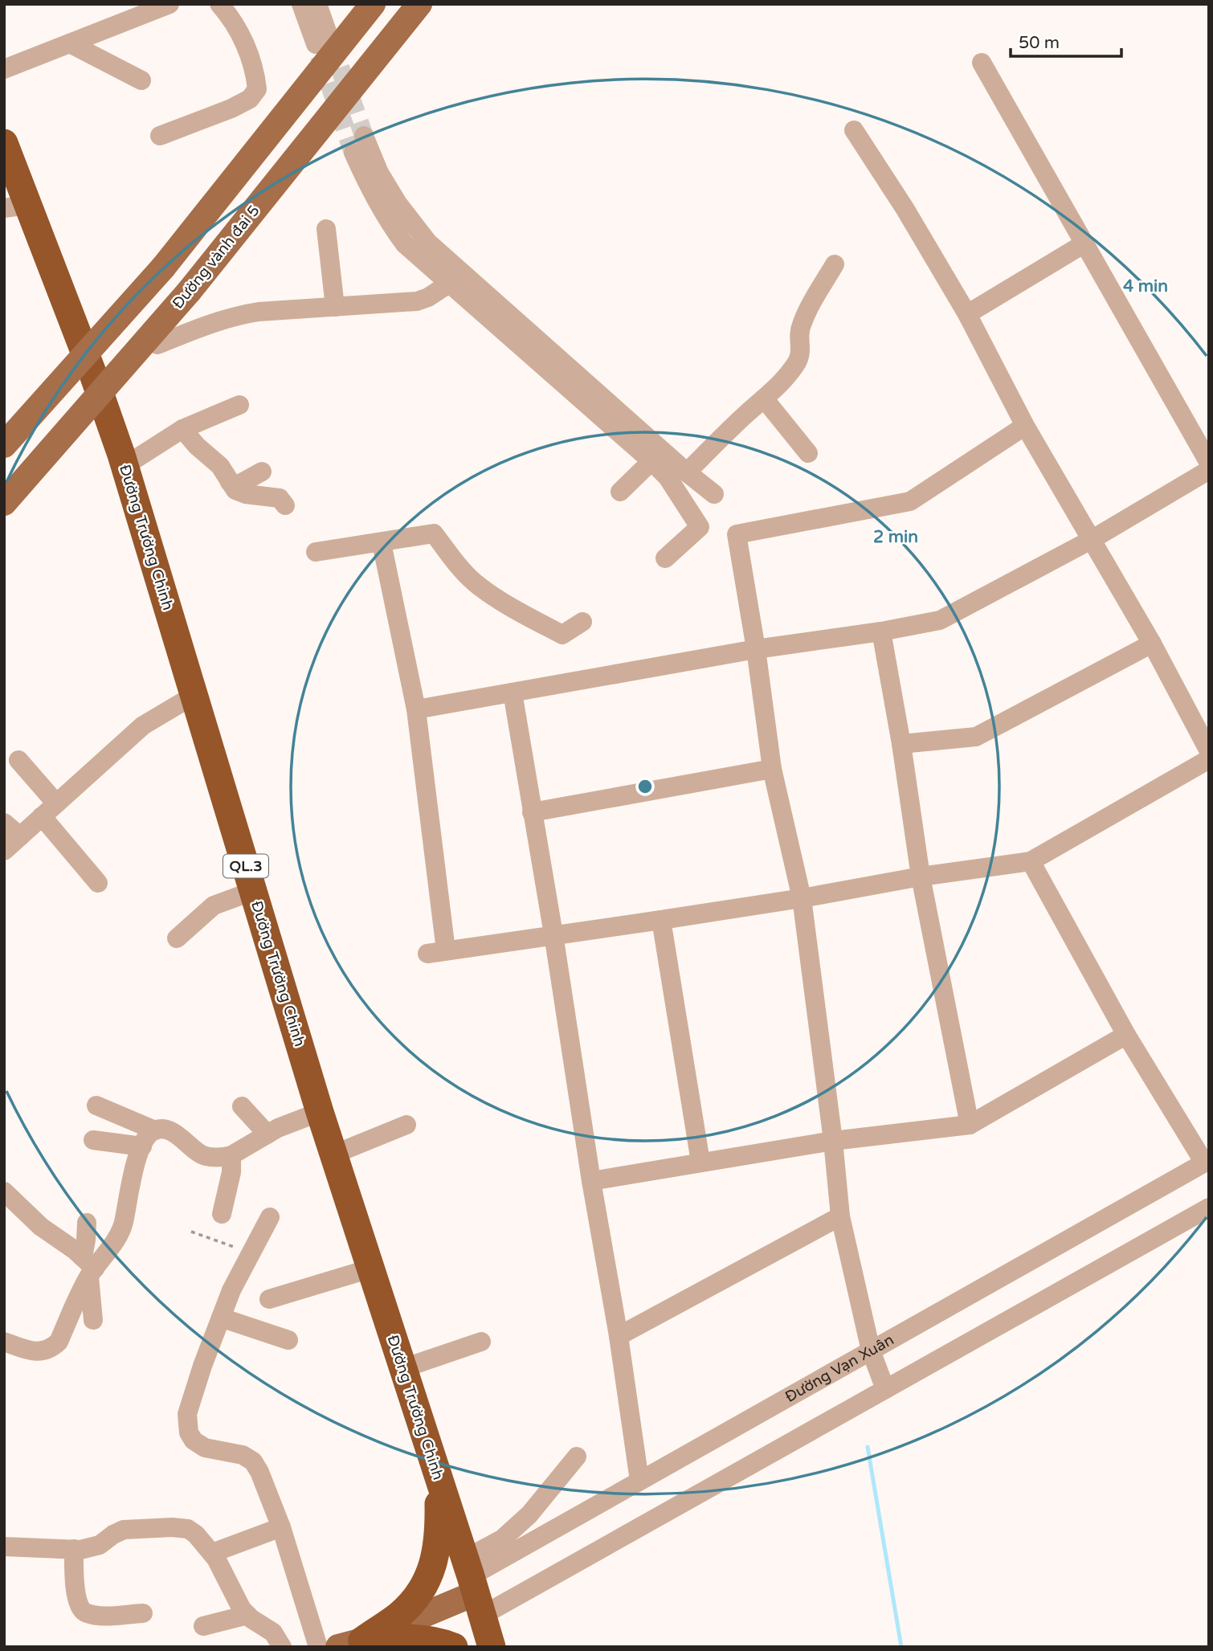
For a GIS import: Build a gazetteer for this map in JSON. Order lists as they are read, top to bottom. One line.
{"streets":{"highway":["Đường Trường Chinh","QL.3"],"main road":["Đường vành đai 5","Đường Vạn Xuân"]},"crossings":[["Đường Trường Chinh","Đường Vạn Xuân"]],"scale_bar":"50 m","rings":["4 min","2 min"]}
